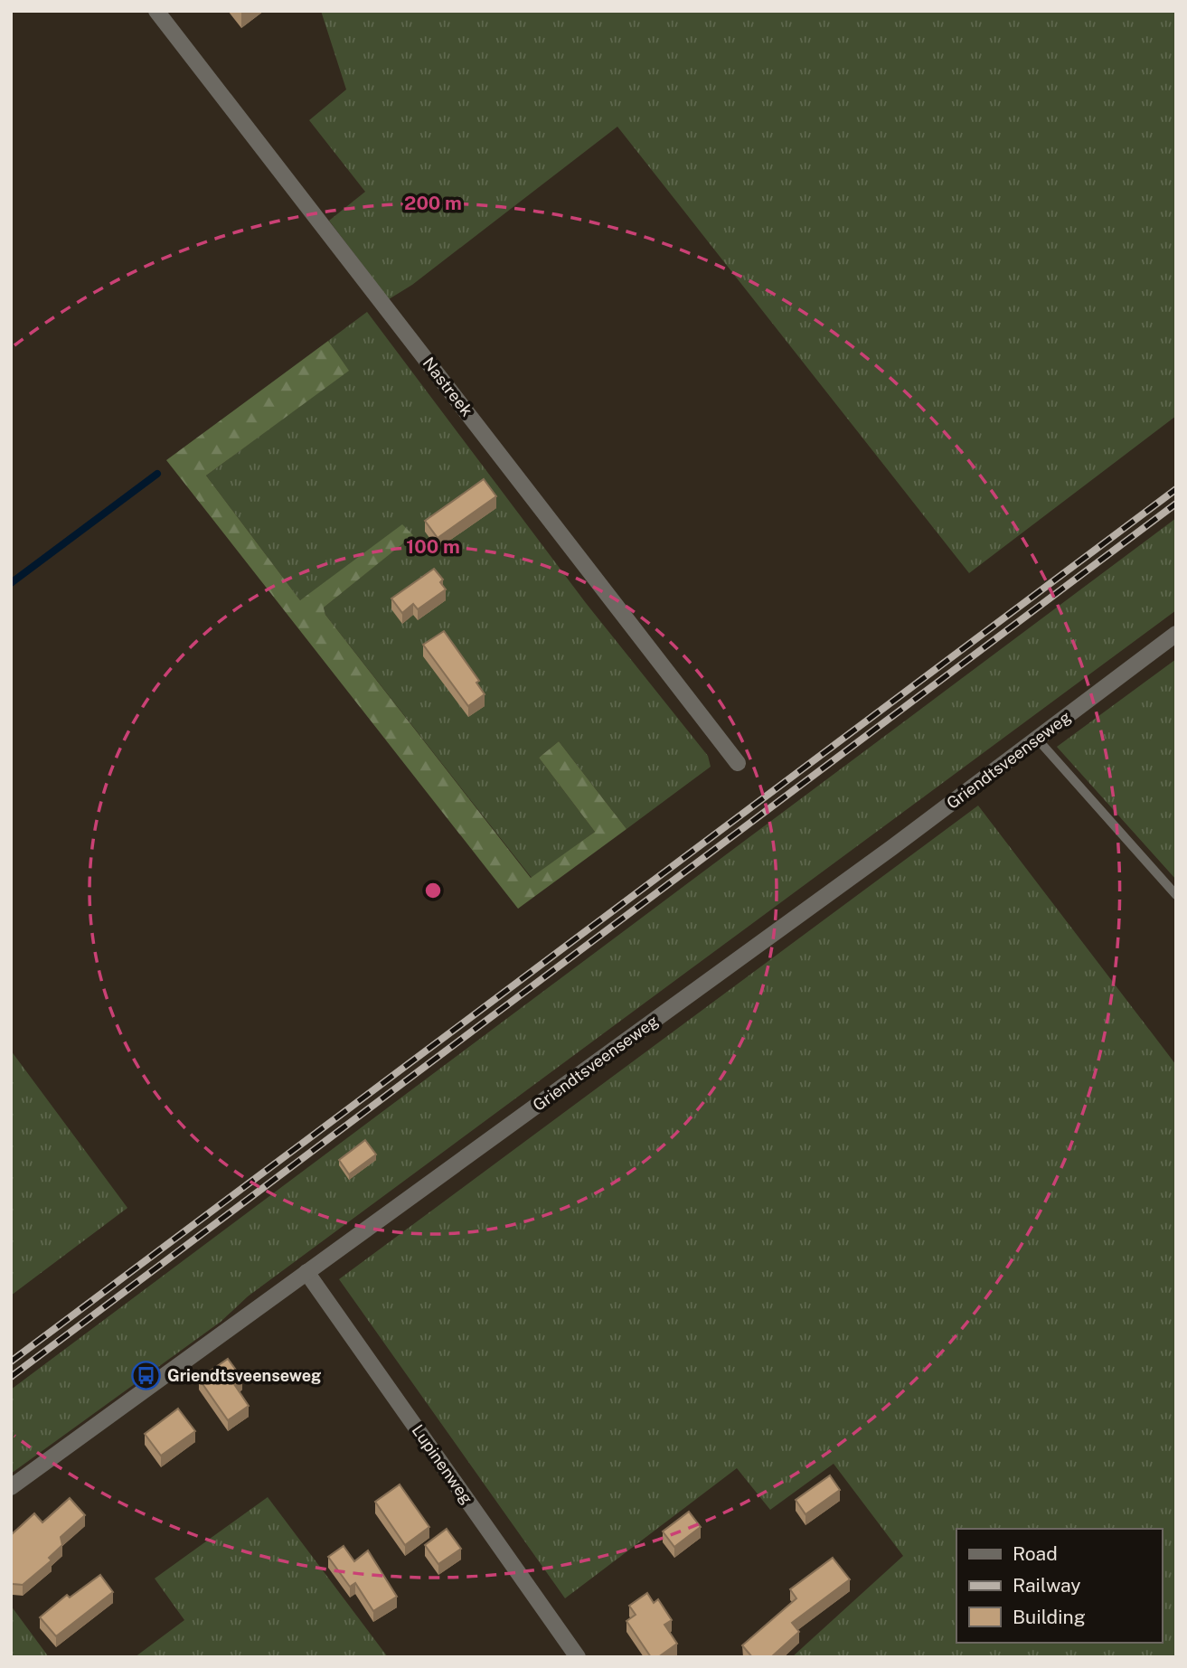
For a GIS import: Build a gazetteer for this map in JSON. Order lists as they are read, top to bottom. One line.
{"streets":{"street":["Nastreek","Griendtsveenseweg","Lupinenweg"]},"crossings":[["Griendtsveenseweg","Lupinenweg"]],"places":{"bus stop":["Griendtsveenseweg"]},"legend":["Road","Railway","Building"],"rings":["200 m","100 m"]}
